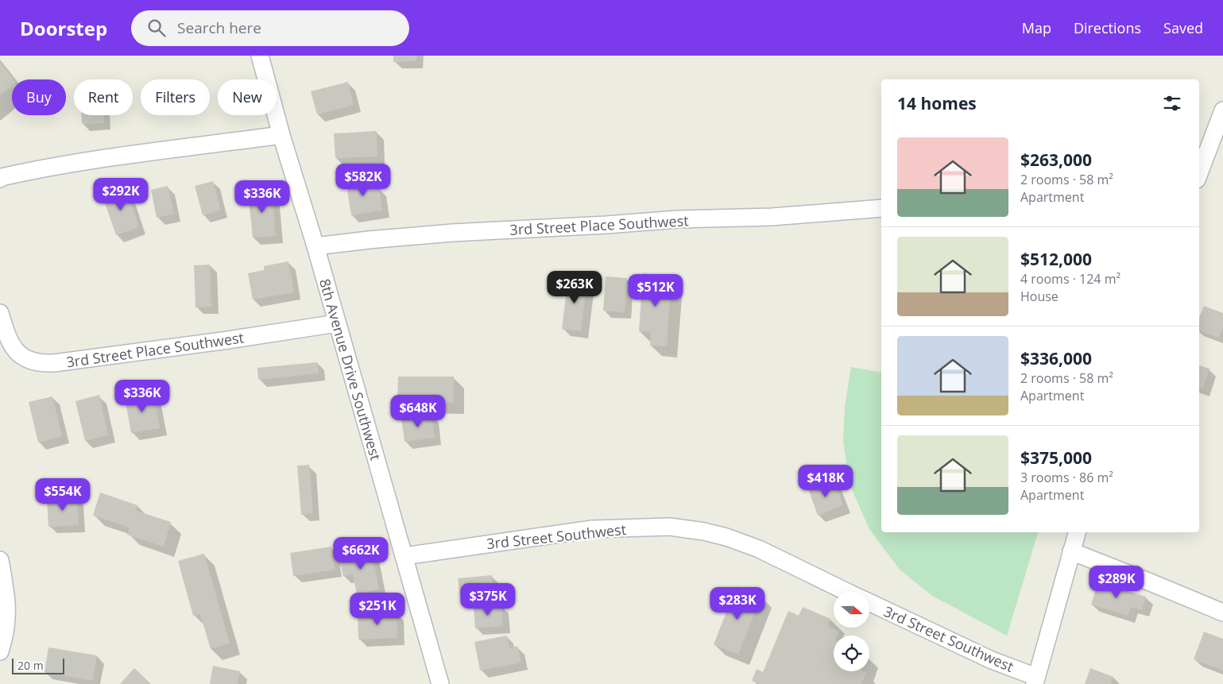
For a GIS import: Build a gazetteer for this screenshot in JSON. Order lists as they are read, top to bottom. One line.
{"streets":{"street":["3rd Street Place Southwest","8th Avenue Drive Southwest","3rd Street Southwest"]},"crossings":[["3rd Street Place Southwest","8th Avenue Drive Southwest"],["8th Avenue Drive Southwest","3rd Street Southwest"]],"scale_bar":"20 m","north":"right","page":{"header":"Doorstep","search":"Search here","nav":["Map","Directions","Saved"],"chip":["Buy","Rent","Filters","New"],"heading":"14 homes","list":[{"name":"$263,000","note":"2 rooms · 58 m² · Apartment"},{"name":"$512,000","note":"4 rooms · 124 m² · House"},{"name":"$336,000","note":"2 rooms · 58 m² · Apartment"},{"name":"$375,000","note":"3 rooms · 86 m² · Apartment"}],"price":["$582K","$292K","$336K","$263K","$512K","$336K","$648K","$418K","$554K","$662K","$289K","$375K","$283K","$251K"],"scale":"20 m"}}
